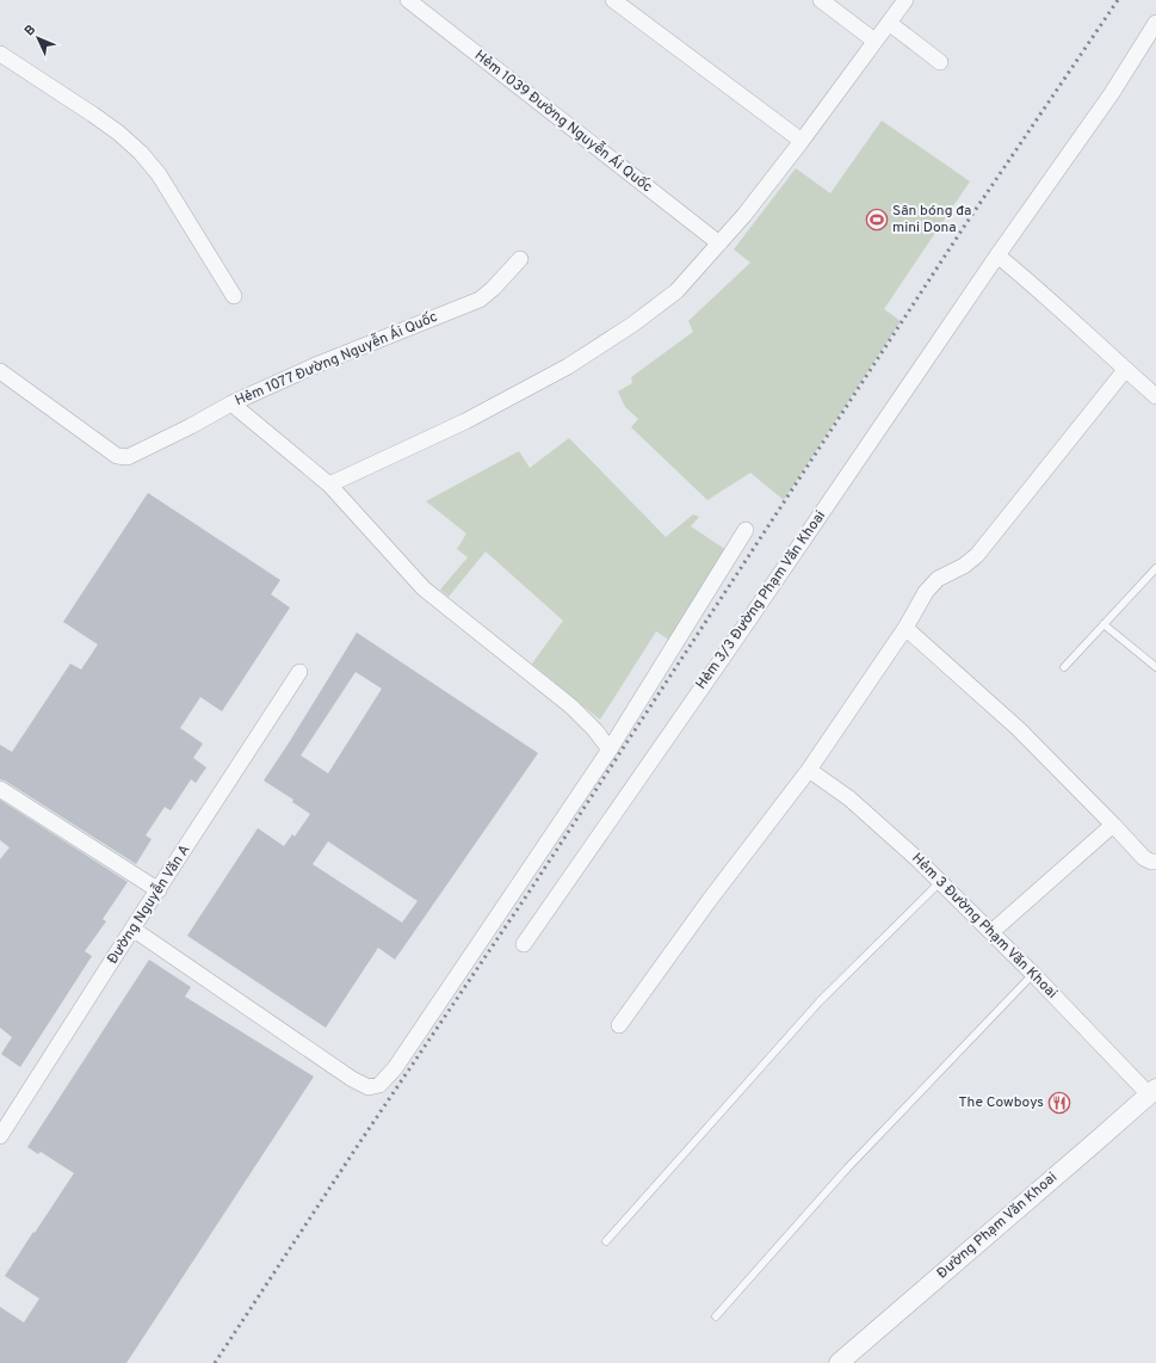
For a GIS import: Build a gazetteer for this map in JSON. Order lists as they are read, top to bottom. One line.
{"streets":{"street":["Hẻm 1039 Đường Nguyễn Ái Quốc","Hẻm 1077 Đường Nguyễn Ái Quốc","Hẻm 3/3 Đường Phạm Văn Khoai","Đường Nguyễn Văn A","Hẻm 3 Đường Phạm Văn Khoai","Đường Phạm Văn Khoai"]},"crossings":[["Hẻm 3 Đường Phạm Văn Khoai","Đường Phạm Văn Khoai"]],"places":{"sports":["Sân bóng đa mini Dona"],"restaurant":["The Cowboys"]},"north":"top left"}
